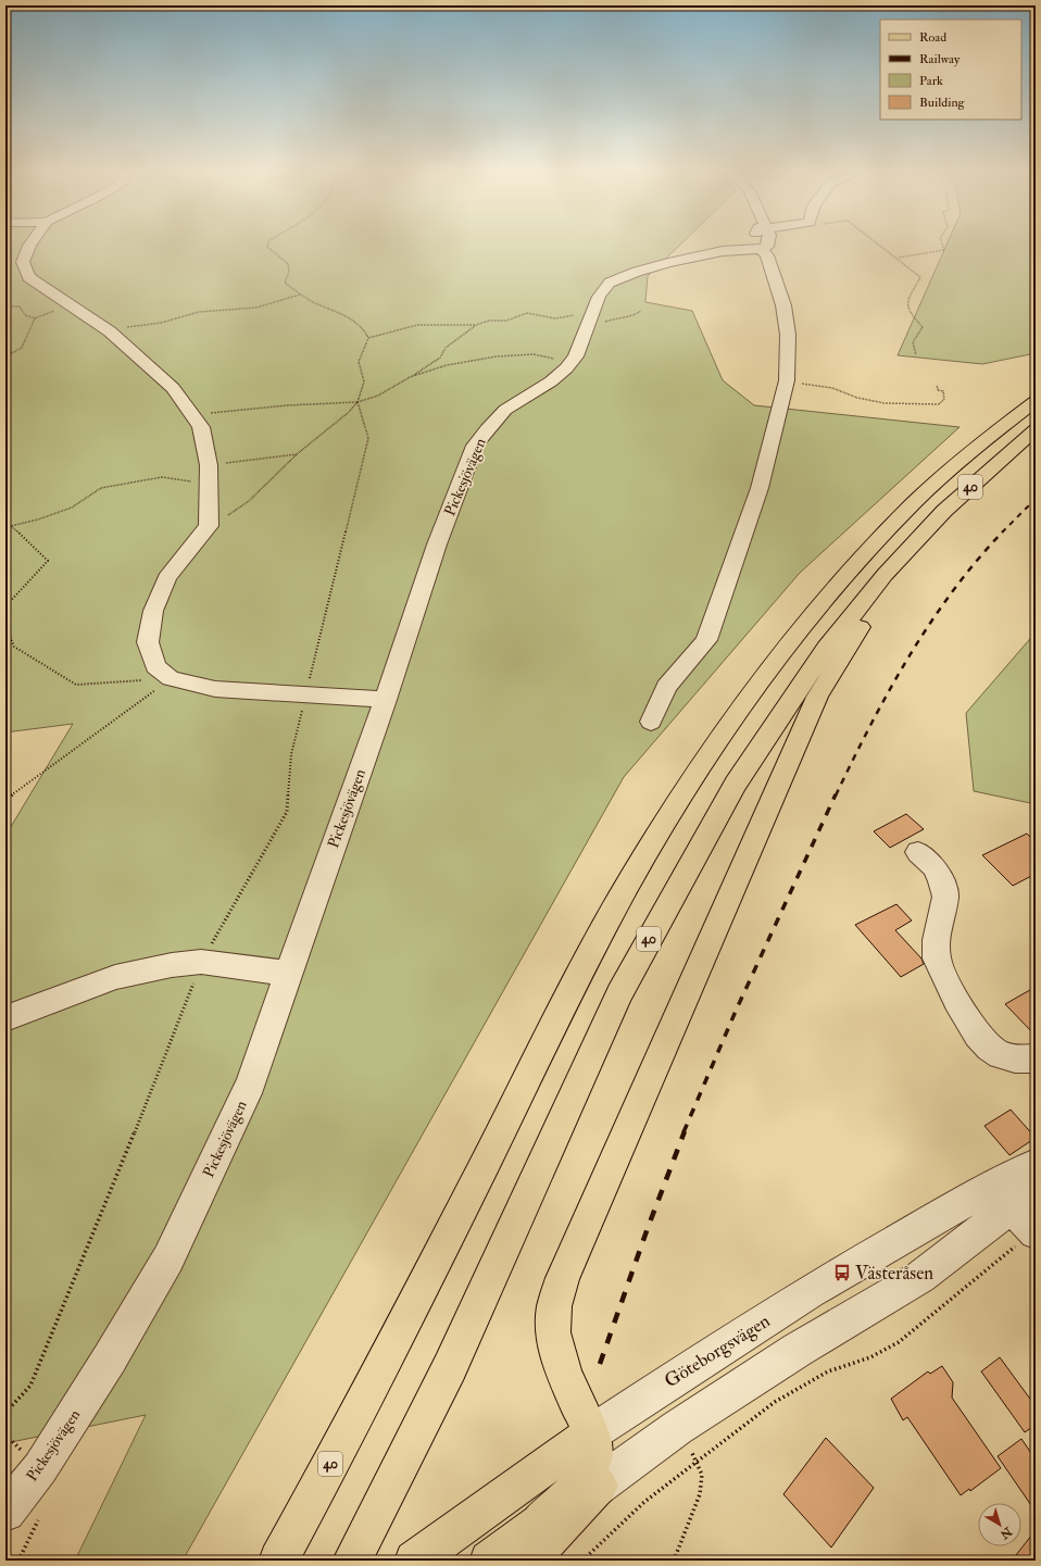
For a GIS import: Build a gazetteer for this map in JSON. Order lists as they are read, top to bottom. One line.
{"streets":{"main road":["40","Göteborgsvägen"],"street":["Pickesjövägen"]},"places":{"bus stop":["Västeråsen"]},"legend":["Road","Railway","Park","Building"],"north":"bottom right"}
